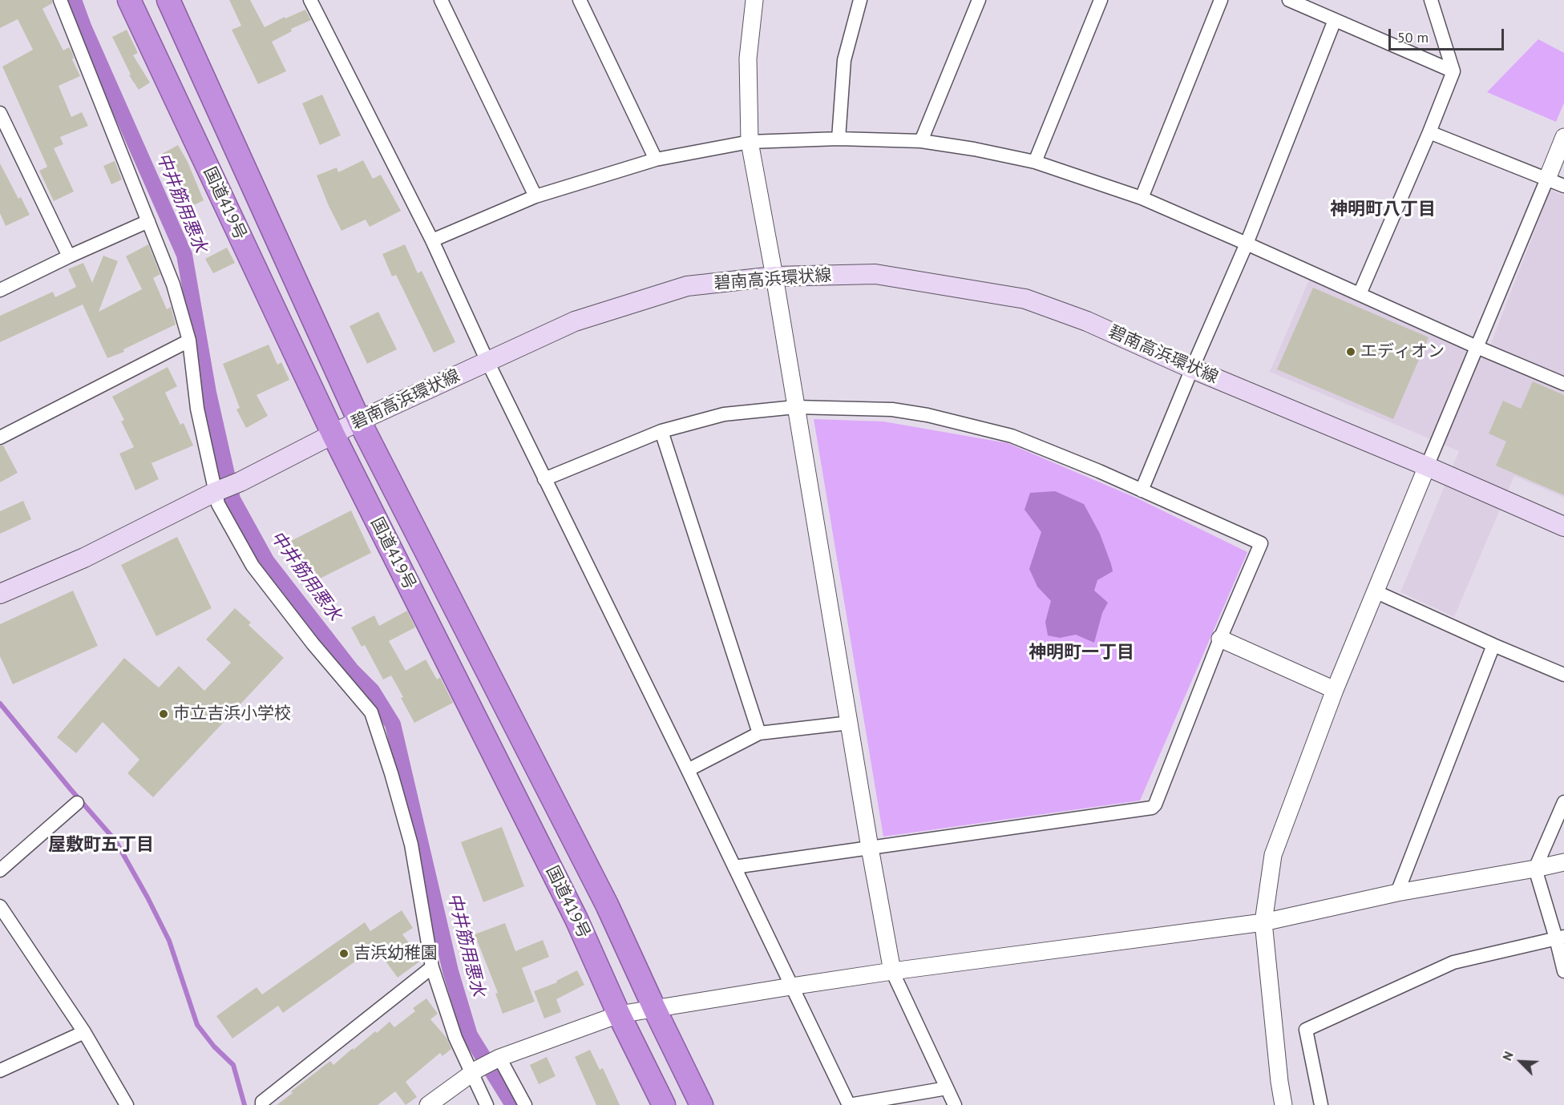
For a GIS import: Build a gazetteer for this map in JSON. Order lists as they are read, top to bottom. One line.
{"streets":{"highway":["国道419号"],"main road":["碧南高浜環状線"]},"crossings":[["国道419号","碧南高浜環状線"]],"districts":["神明町八丁目","神明町一丁目","屋敷町五丁目"],"water":["中井筋用悪水"],"places":["エディオン","市立吉浜小学校","吉浜幼稚園"],"scale_bar":"50 m","north":"top left"}
